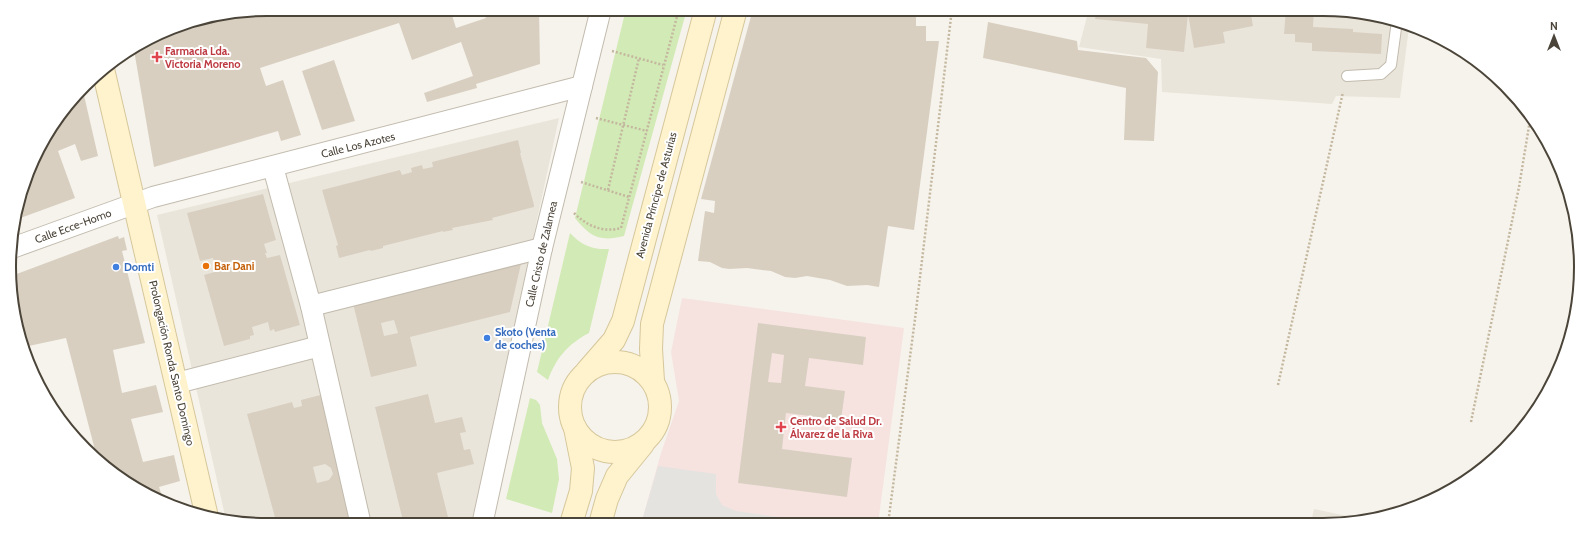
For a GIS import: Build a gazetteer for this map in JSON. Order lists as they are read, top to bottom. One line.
{"streets":{"street":["Calle Los Azotes","Avenida Príncipe de Asturias","Calle Ecce-Homo","Calle Cristo de Zalamea","Prolongación Ronda Santo Domingo"]},"crossings":[["Calle Los Azotes","Calle Ecce-Homo"],["Calle Los Azotes","Calle Cristo de Zalamea"],["Calle Los Azotes","Prolongación Ronda Santo Domingo"],["Calle Ecce-Homo","Prolongación Ronda Santo Domingo"]],"places":{"health":["Farmacia Lda. Victoria Moreno","Centro de Salud Dr. Álvarez de la Riva"],"other":["Bar Dani","Domti","Skoto (Venta de coches)"]},"north":"top"}
